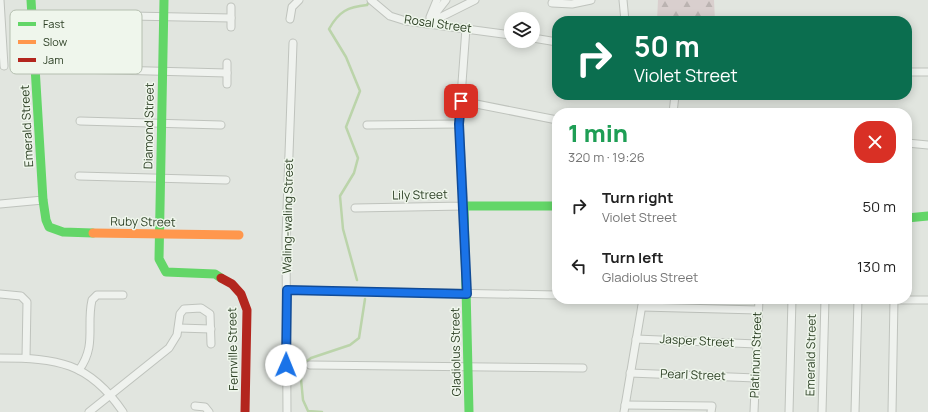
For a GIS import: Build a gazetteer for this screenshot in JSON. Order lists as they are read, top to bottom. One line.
{"streets":{"street":["Rosal Street","Emerald Street","Diamond Street","Lily Street","Waling-waling Street","Ruby Street","Jasper Street","Fernville Street","Gladiolus Street","Platinum Street","Pearl Street"]},"crossings":[["Rosal Street","Gladiolus Street"],["Emerald Street","Ruby Street"],["Diamond Street","Ruby Street"],["Diamond Street","Fernville Street"],["Lily Street","Gladiolus Street"],["Jasper Street","Platinum Street"],["Platinum Street","Pearl Street"]],"legend":["Fast","Slow","Jam"],"page":{"turn":["50 m","Violet Street"],"heading":["1 min","320 m · 19:26"],"list":[{"name":"Turn right","note":"Violet Street","value":"50 m"},{"name":"Turn left","note":"Gladiolus Street","value":"130 m"}]}}
